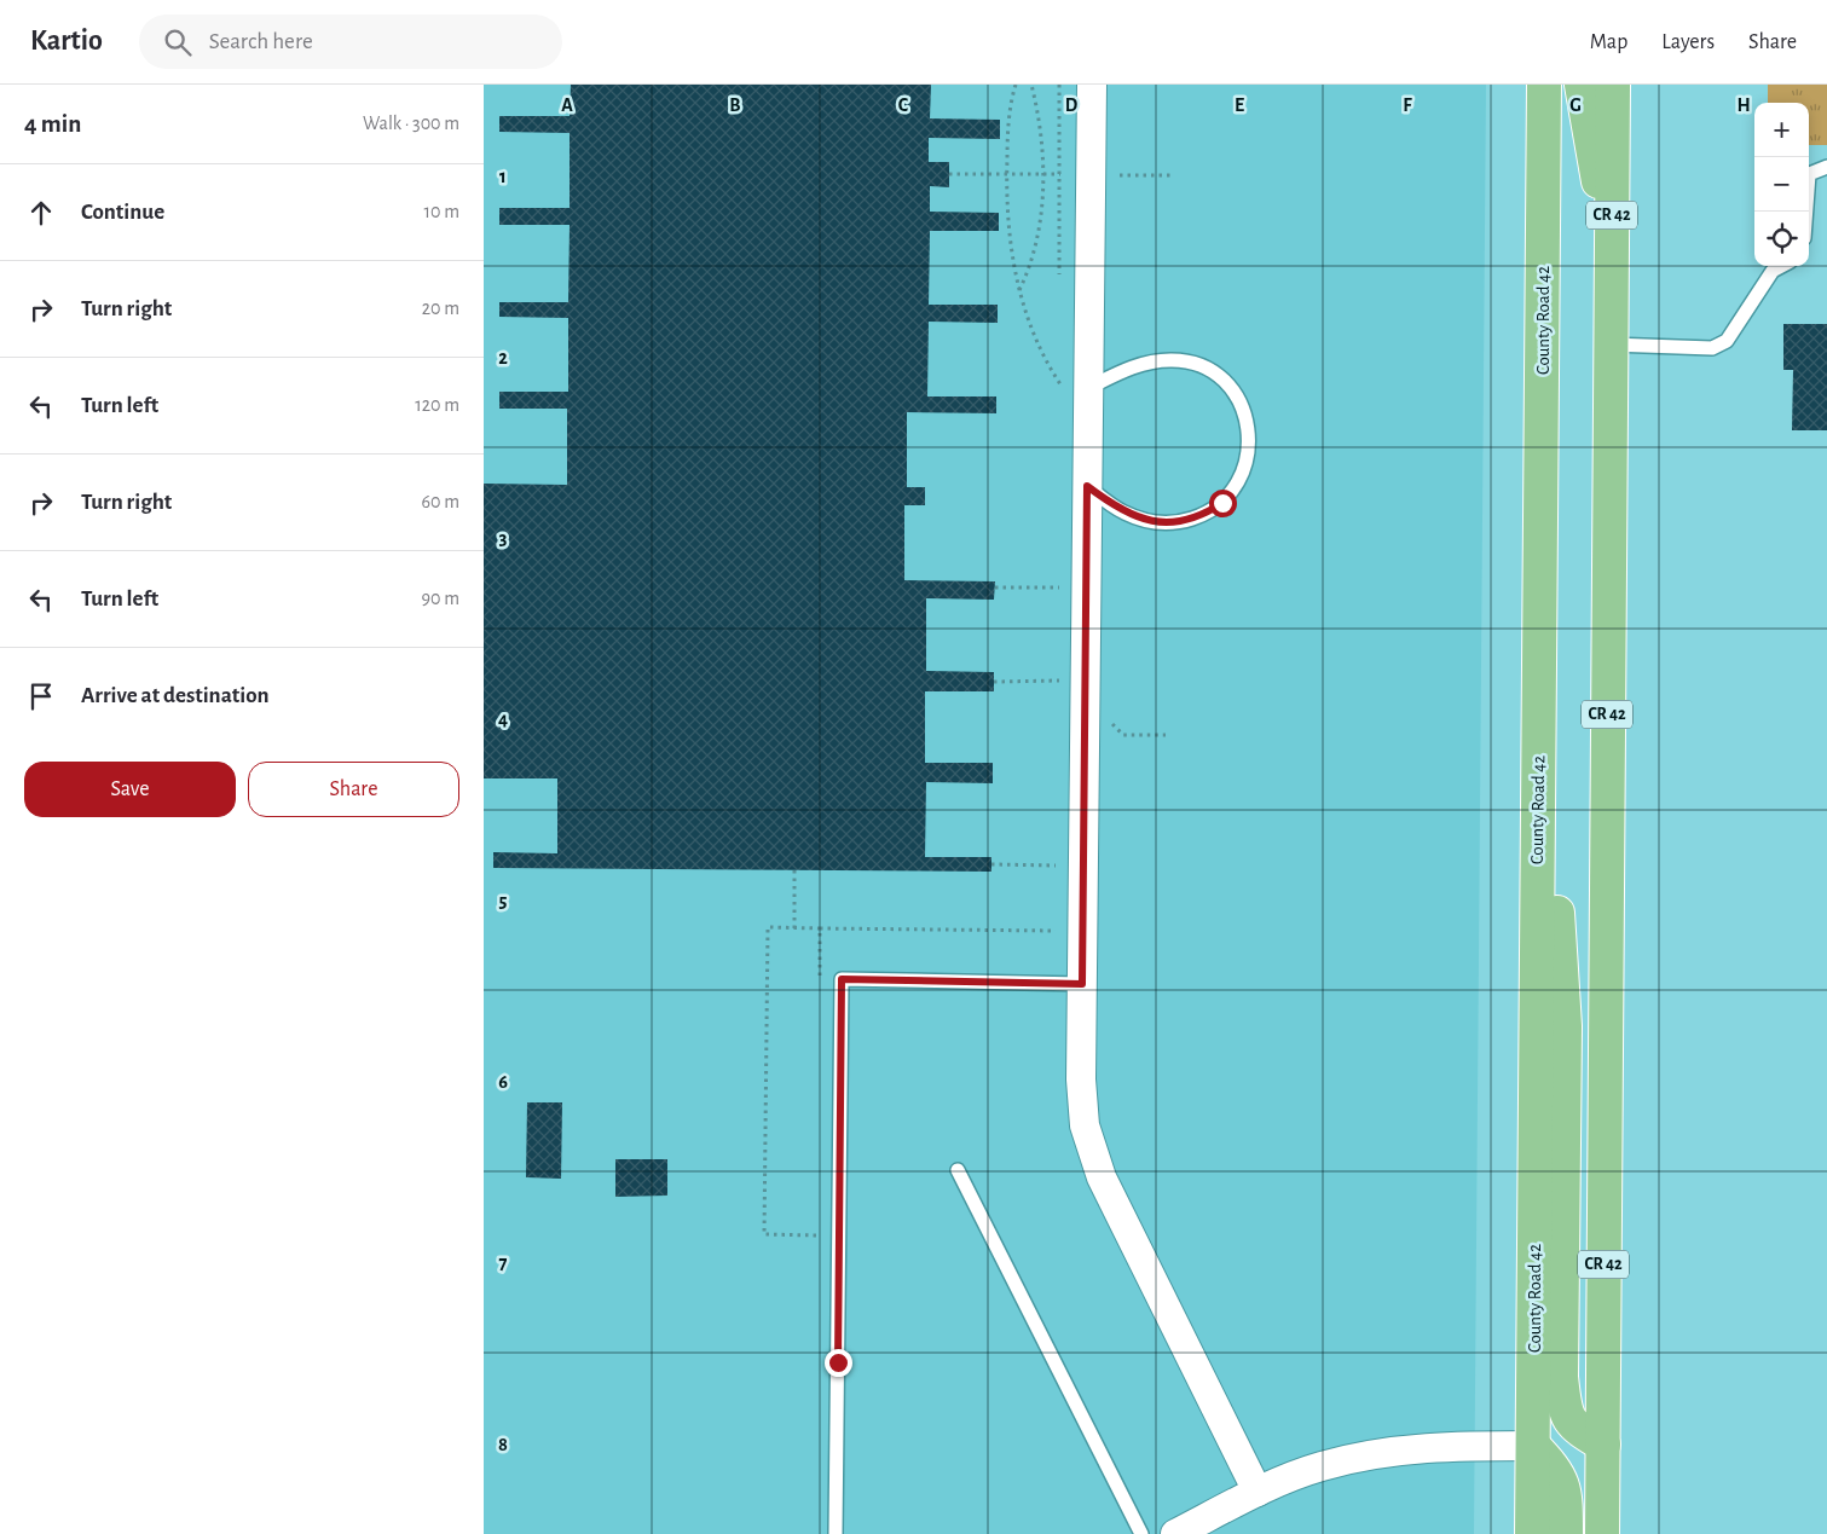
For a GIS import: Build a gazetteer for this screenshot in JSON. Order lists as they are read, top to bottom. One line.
{"streets":{"highway":["CR 42","County Road 42"]},"page":{"header":"Kartio","search":"Search here","nav":["Map","Layers","Share"],"heading":["4 min","Walk · 300 m"],"map_buttons":["+","−"],"list":[["Continue","10 m"],["Turn right","20 m"],["Turn left","120 m"],["Turn right","60 m"],["Turn left","90 m"],"Arrive at destination"],"buttons":["Save","Share"]},"grid":{"columns":["A","B","C","D","E","F","G","H"],"rows":["1","2","3","4","5","6","7","8"]}}
